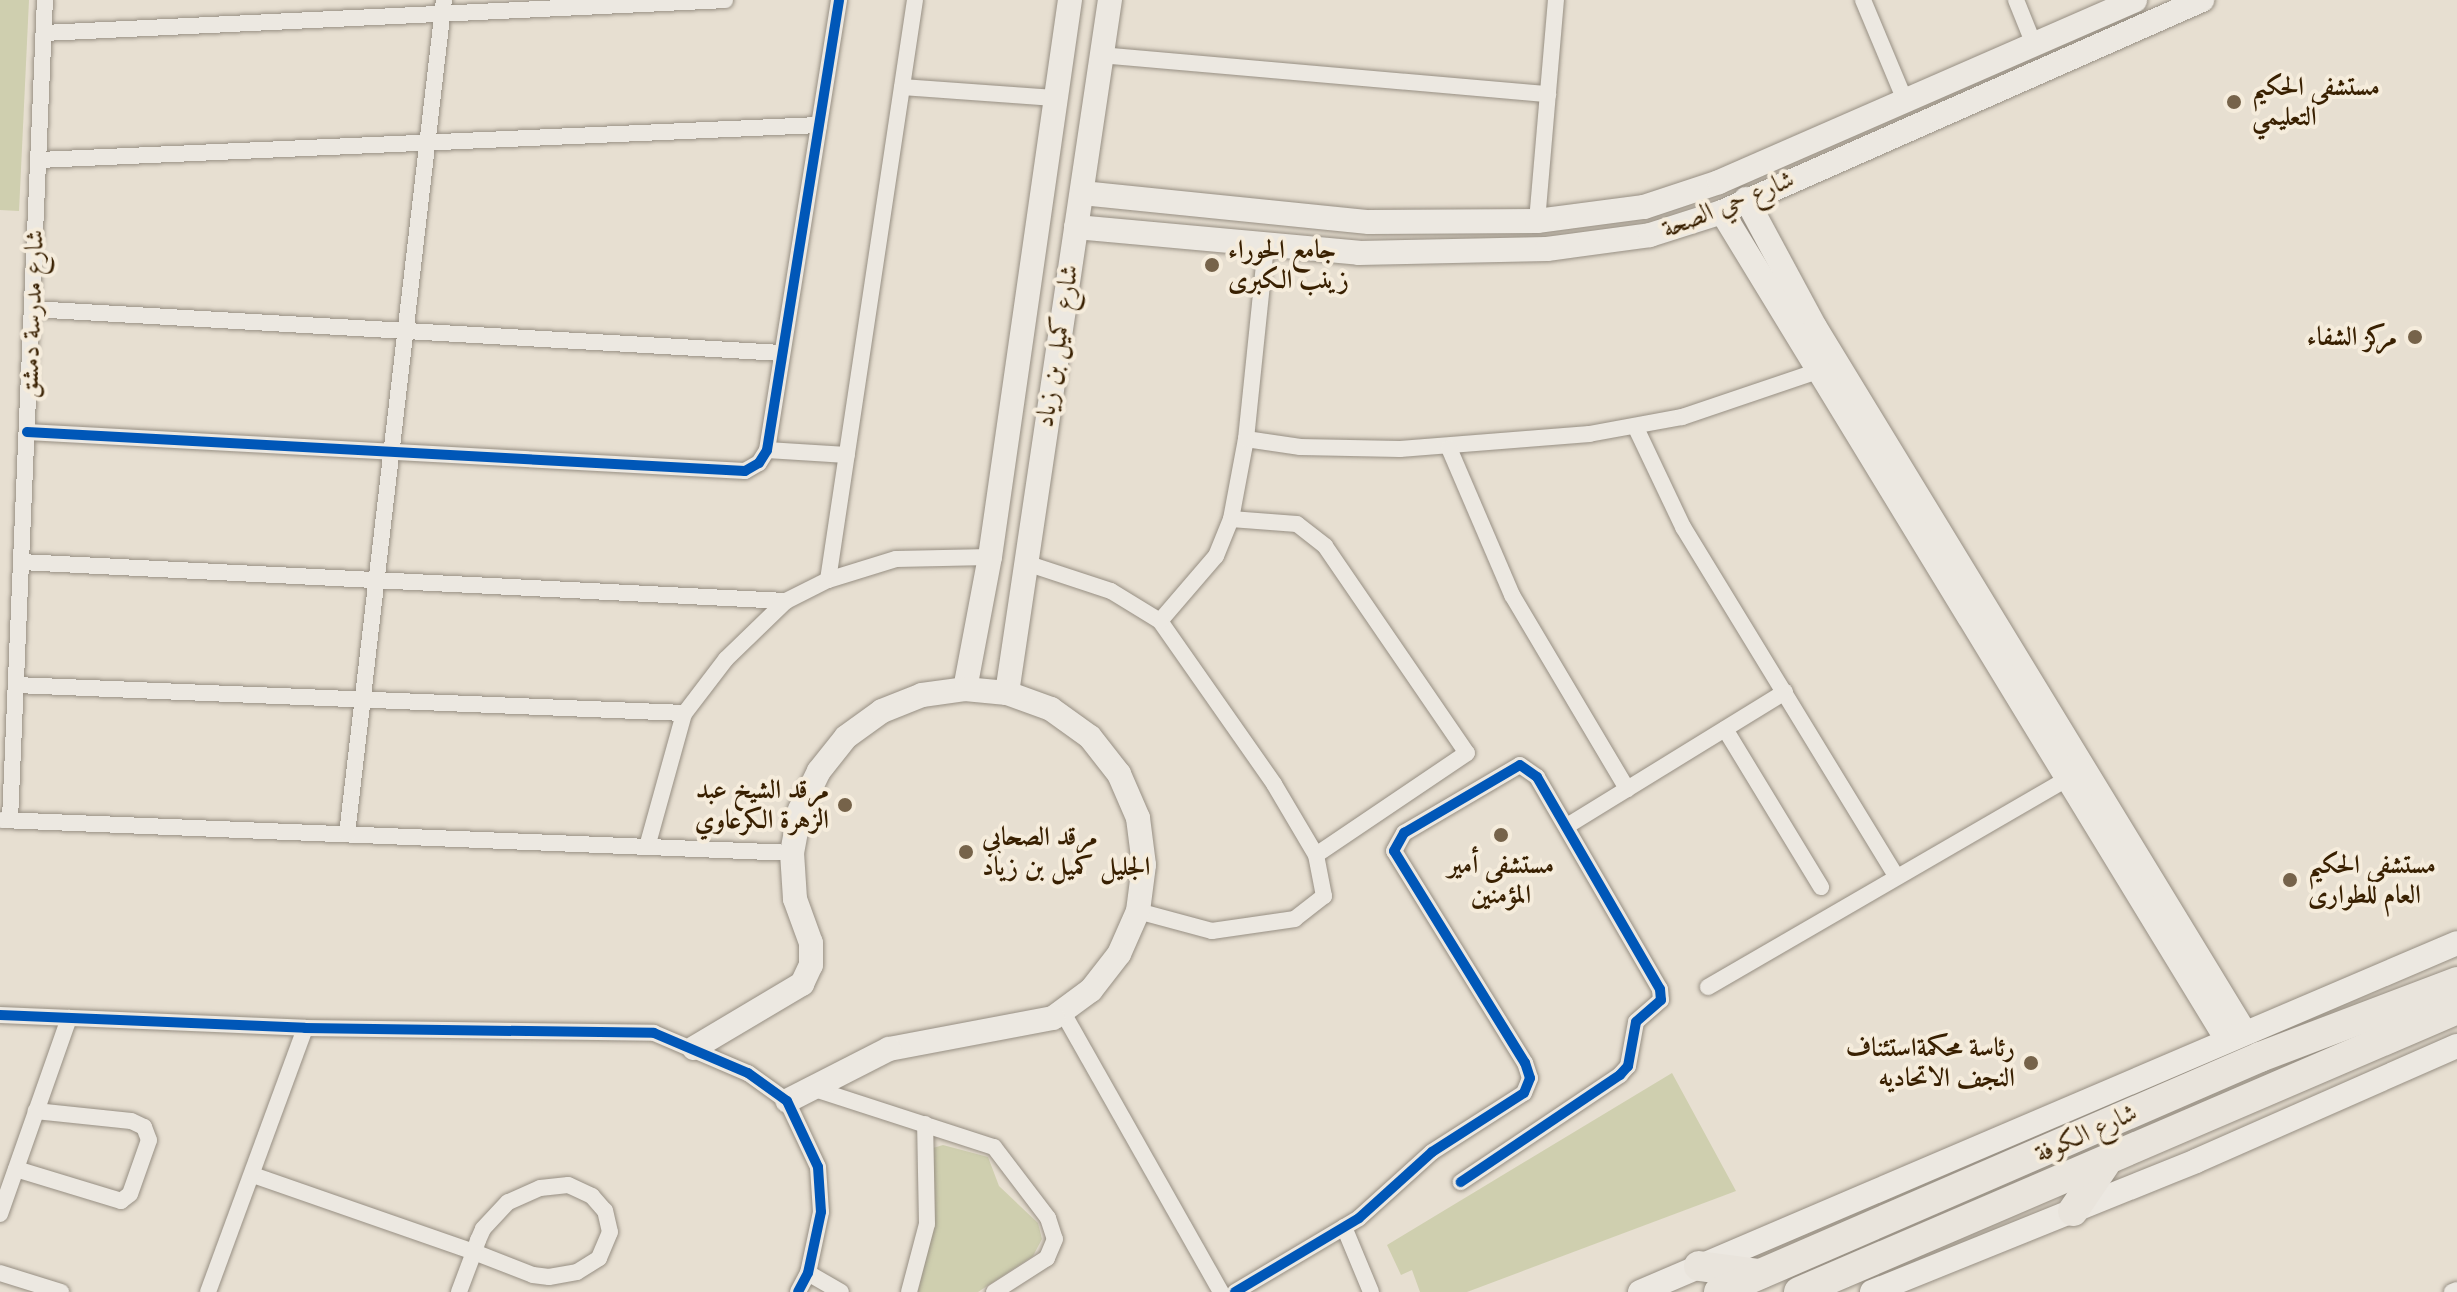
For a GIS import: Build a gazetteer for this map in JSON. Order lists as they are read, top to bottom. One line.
{"streets":{"highway":["شارع الكوفة"],"main road":["شارع حي الصحة","شارع كميل بن زياد"],"street":["شارع مدرسة دمشق"]},"crossings":[["شارع حي الصحة","شارع كميل بن زياد"]],"places":["مستشفى الحكيم التعليمي","جامع الحوراء زينب الكبرى","مركز الشفاء","مرقد الشيخ عبد الزهرة الكرعاوي","مستشفى أمير المؤمنين","مرقد الصحابي الجليل كميل بن زياد","مستشفى الحكيم العام للطوارى","رئاسة محكمةاستئناف النجف الاتحاديه"]}
